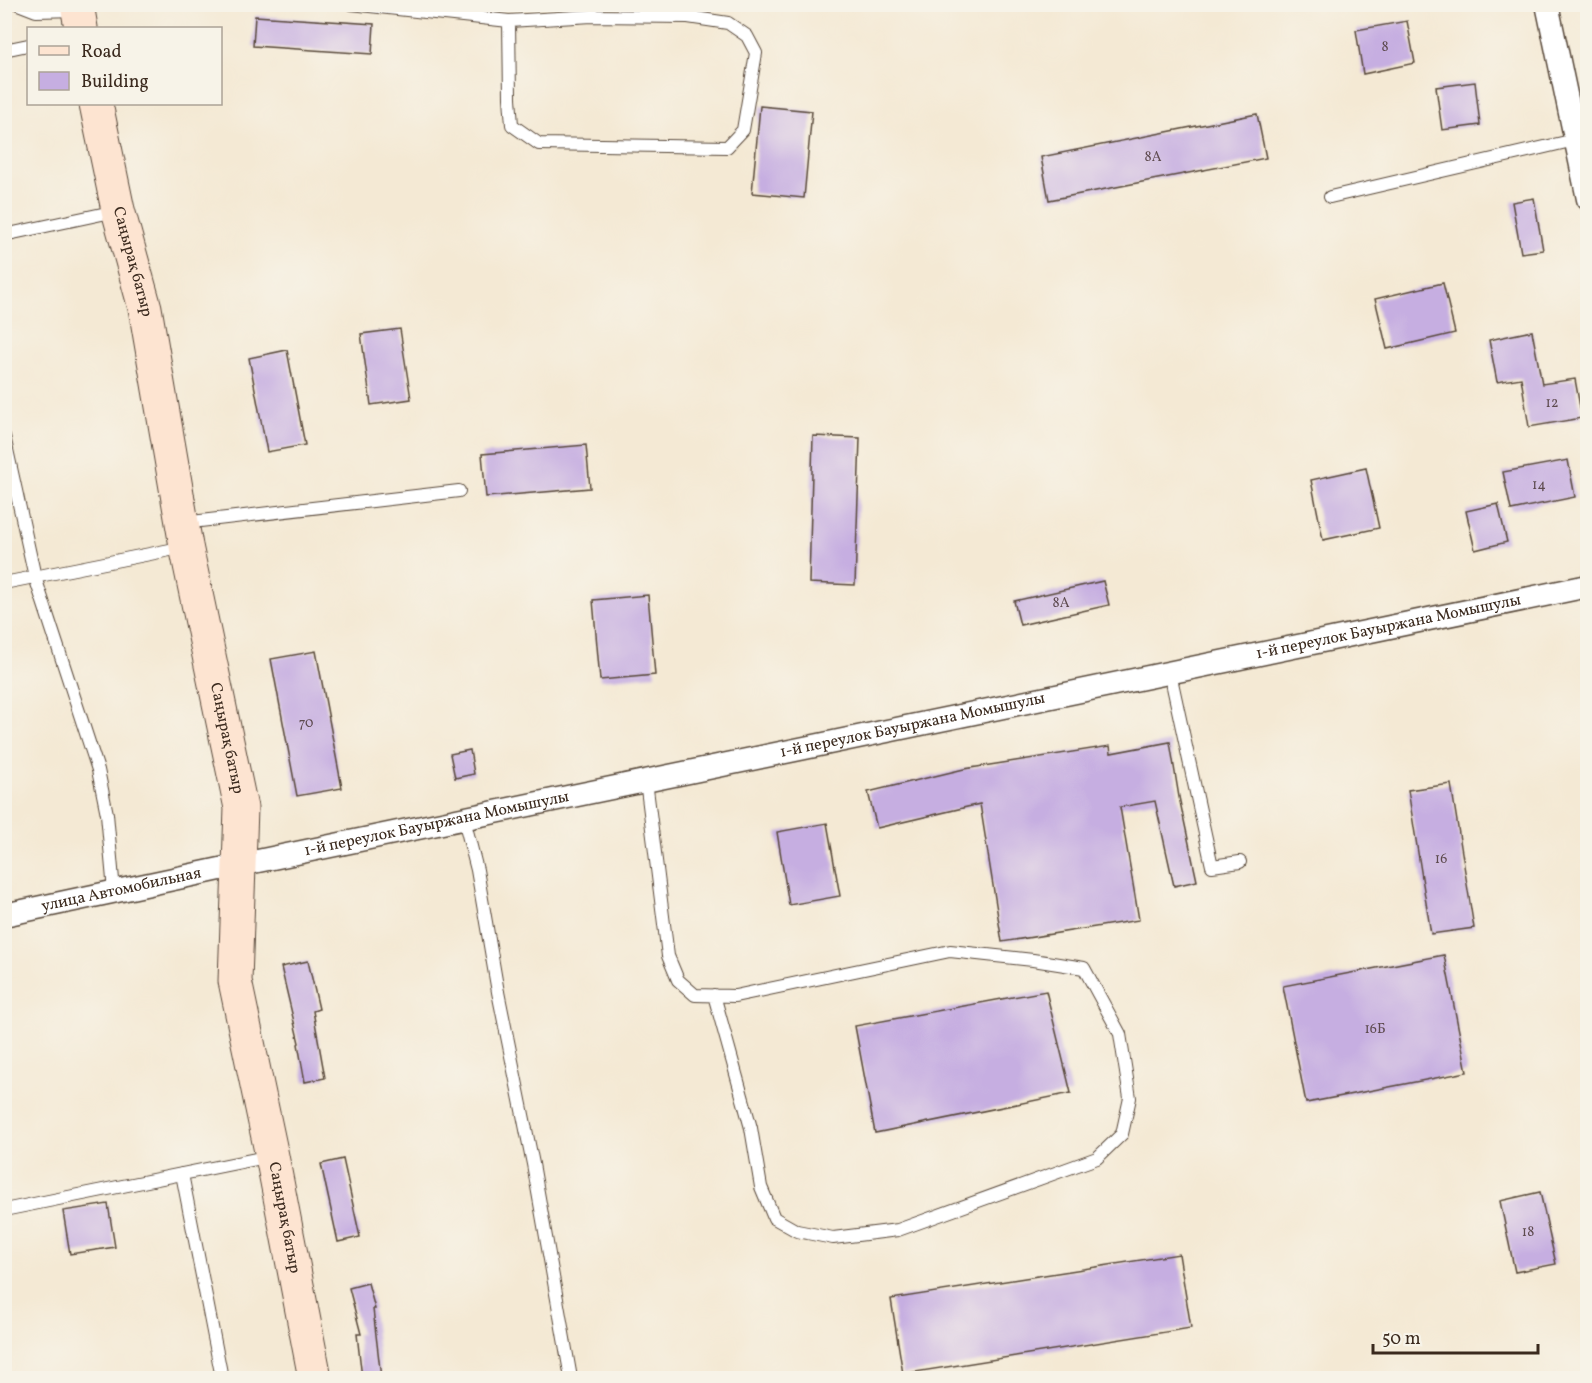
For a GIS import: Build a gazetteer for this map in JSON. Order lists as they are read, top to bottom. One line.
{"streets":{"street":["Саңырақ батыр","1-й переулок Бауыржана Момышулы","улица Автомобильная"]},"crossings":[["Саңырақ батыр","1-й переулок Бауыржана Момышулы"],["Саңырақ батыр","улица Автомобильная"],["1-й переулок Бауыржана Момышулы","улица Автомобильная"]],"house_numbers":["8","8А","12","14","8А","70","16","16Б","18"],"legend":["Road","Building"],"scale_bar":"50 m"}
